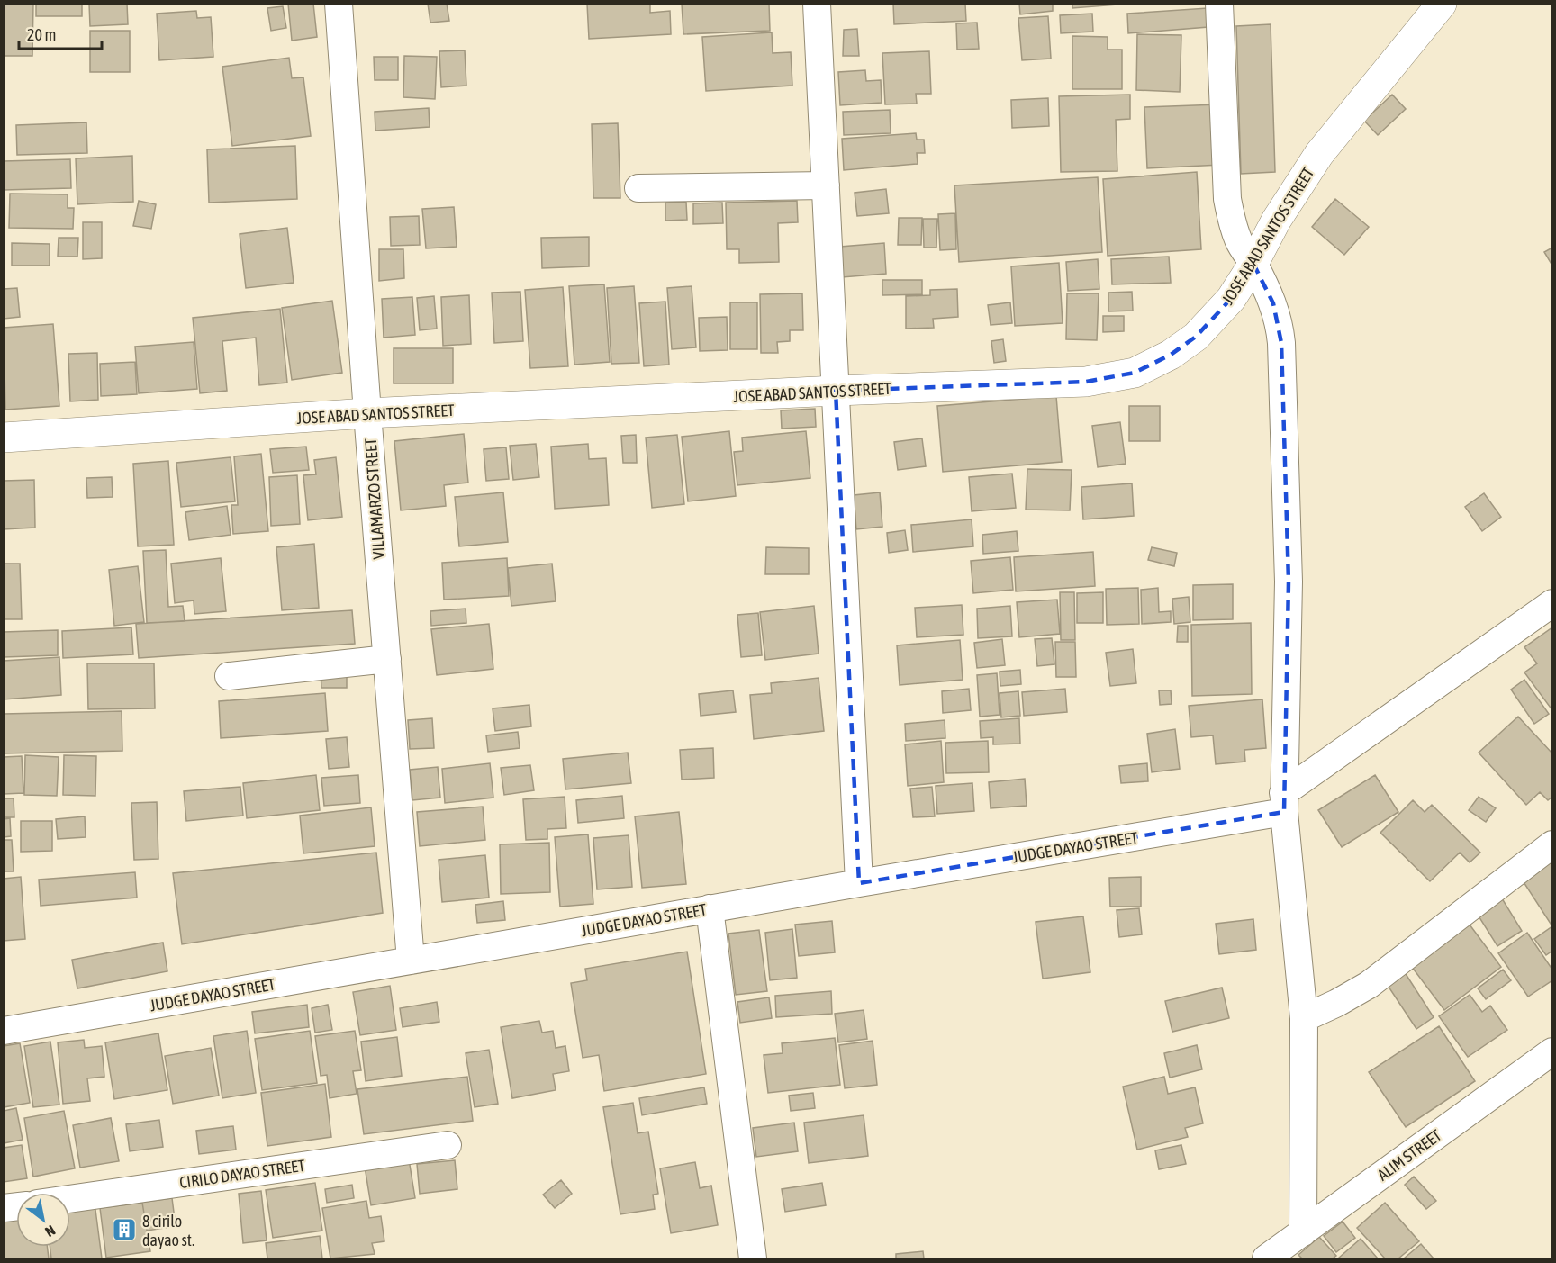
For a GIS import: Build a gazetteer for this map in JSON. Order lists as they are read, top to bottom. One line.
{"streets":{"main road":["JOSE ABAD SANTOS STREET"],"street":["VILLAMARZO STREET","JUDGE DAYAO STREET","ALIM STREET","CIRILO DAYAO STREET"]},"crossings":[["JOSE ABAD SANTOS STREET","VILLAMARZO STREET"],["VILLAMARZO STREET","JUDGE DAYAO STREET"]],"places":{"building":["8 cirilo dayao st."]},"scale_bar":"20 m","north":"bottom right"}
